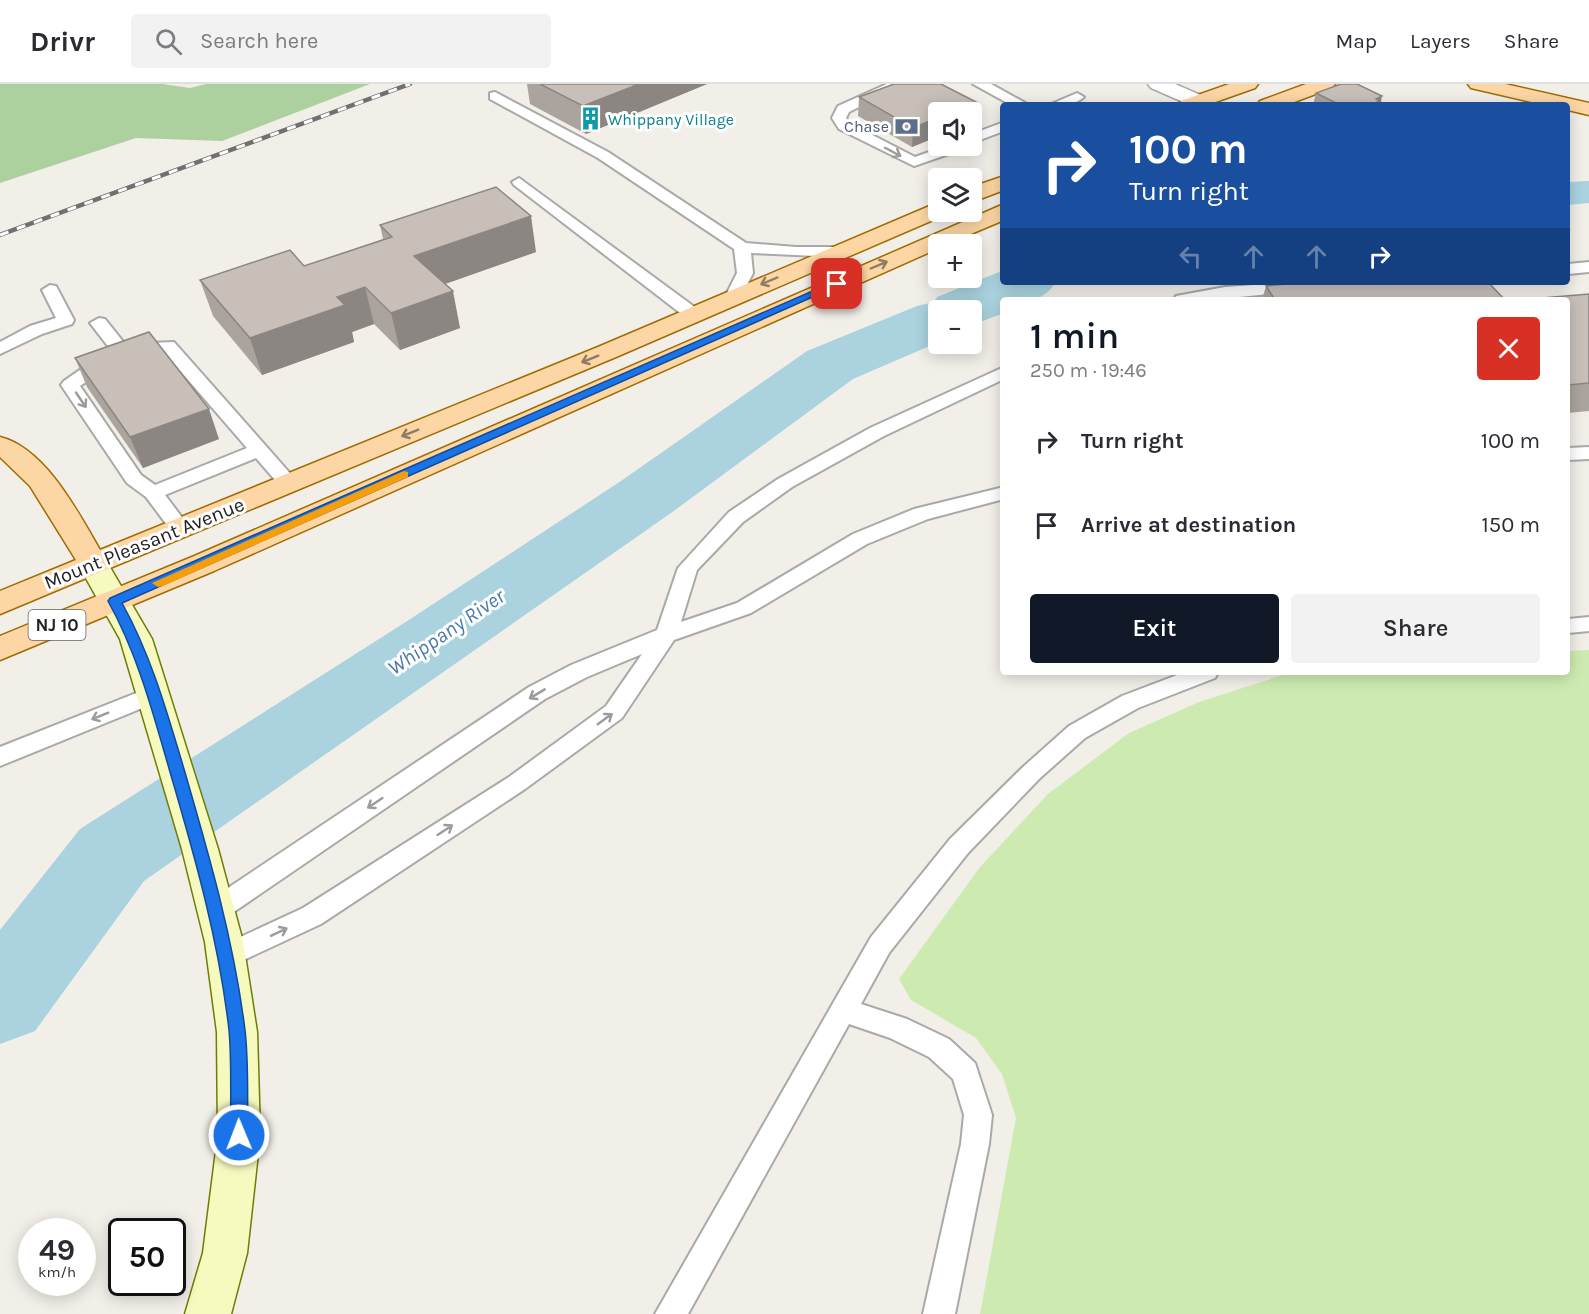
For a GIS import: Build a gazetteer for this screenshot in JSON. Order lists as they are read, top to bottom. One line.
{"streets":{"main road":["Mount Pleasant Avenue","NJ 10"]},"crossings":[["Mount Pleasant Avenue","NJ 10"]],"water":["Whippany River"],"places":{"building":["Whippany Village"],"bank":["Chase"]},"page":{"header":"Drivr","search":"Search here","nav":["Map","Layers","Share"],"map_buttons":["+","−"],"turn":["100 m","Turn right"],"heading":["1 min","250 m · 19:46"],"list":[{"name":"Turn right","value":"100 m"},{"name":"Arrive at destination","value":"150 m"}],"buttons":["Exit","Share"],"speed":"49 km/h","limit":"50"}}
